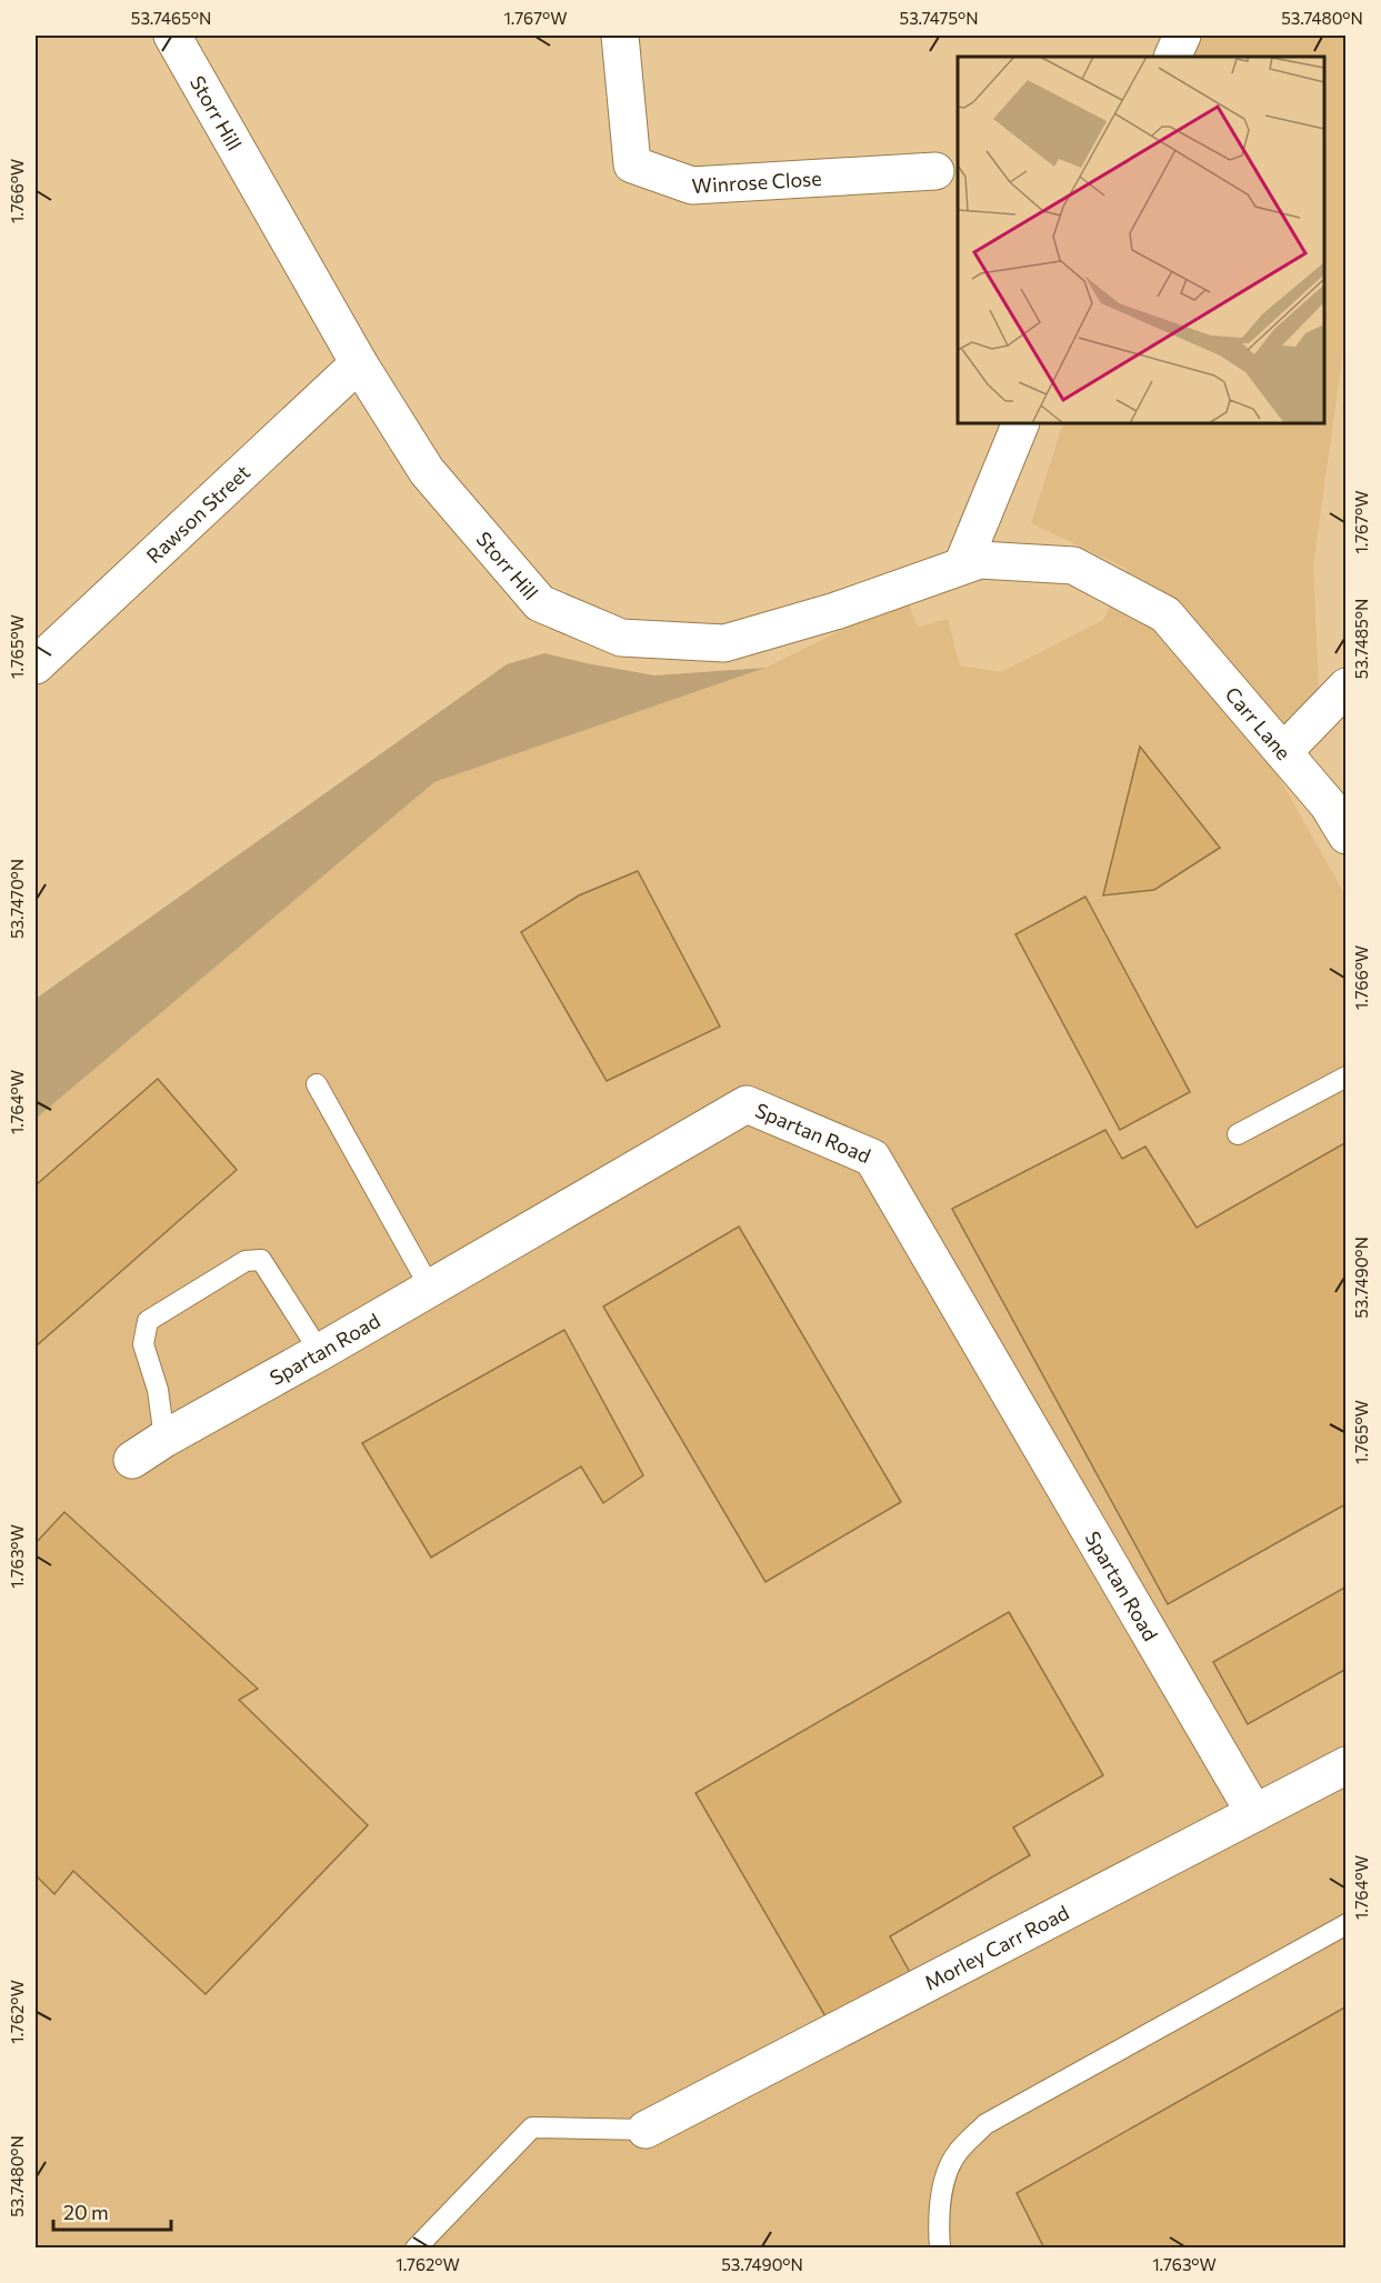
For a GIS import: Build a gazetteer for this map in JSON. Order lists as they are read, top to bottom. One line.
{"streets":{"street":["Storr Hill","Winrose Close","Rawson Street","Carr Lane","Spartan Road","Morley Carr Road"]},"crossings":[["Storr Hill","Rawson Street"],["Storr Hill","Carr Lane"],["Spartan Road","Morley Carr Road"]],"scale_bar":"20 m","coordinates":["53.7465°N","1.767°W","53.7475°N","53.7480°N","1.766°W","53.7485°N","1.765°W","53.7470°N","1.764°W","53.7490°N","1.763°W","1.762°W"]}
